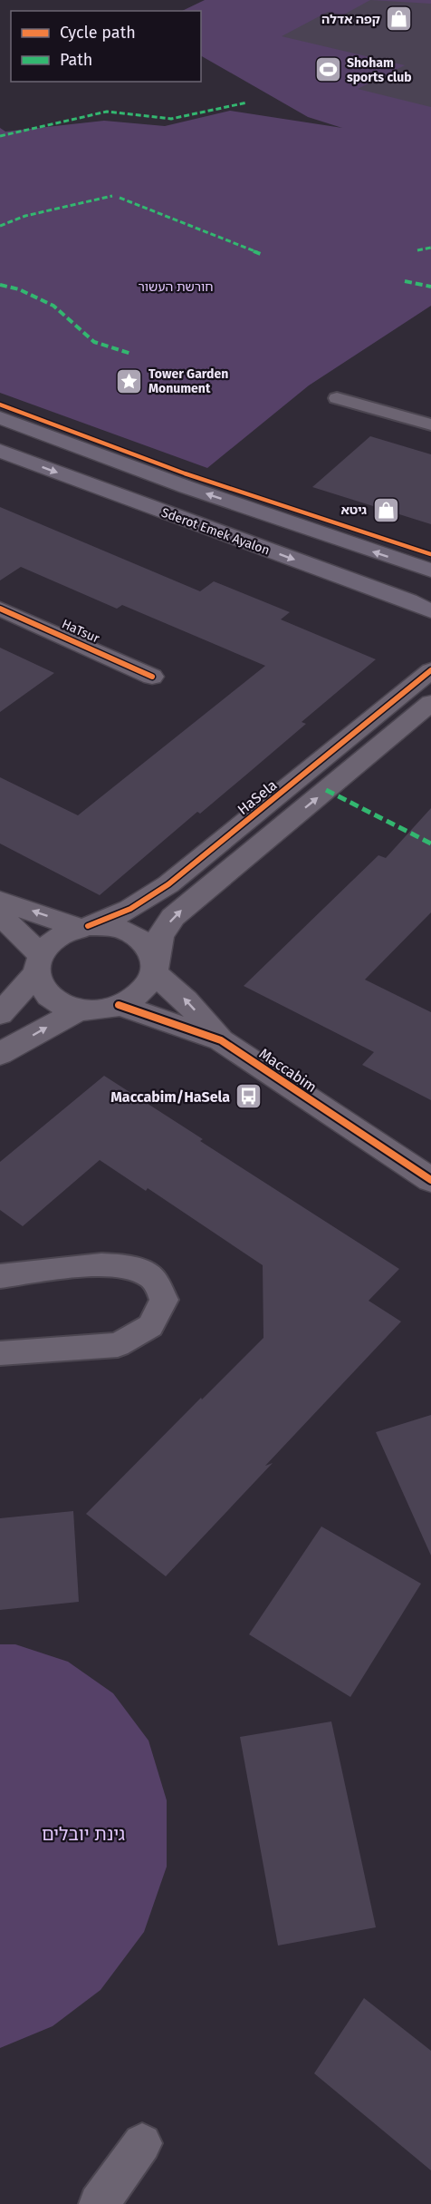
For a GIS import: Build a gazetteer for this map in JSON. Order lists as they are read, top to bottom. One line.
{"streets":{"main road":["Sderot Emek Ayalon"],"street":["HaTsur","HaSela","Maccabim"]},"crossings":[["HaSela","Maccabim"]],"parks":["חורשת העשור","גינת יובלים"],"places":{"shop":["קפה אדלה","גיטא"],"sports":["Shoham sports club"],"place":["Tower Garden Monument"],"bus stop":["Maccabim/HaSela"]},"legend":["Cycle path","Path"]}
